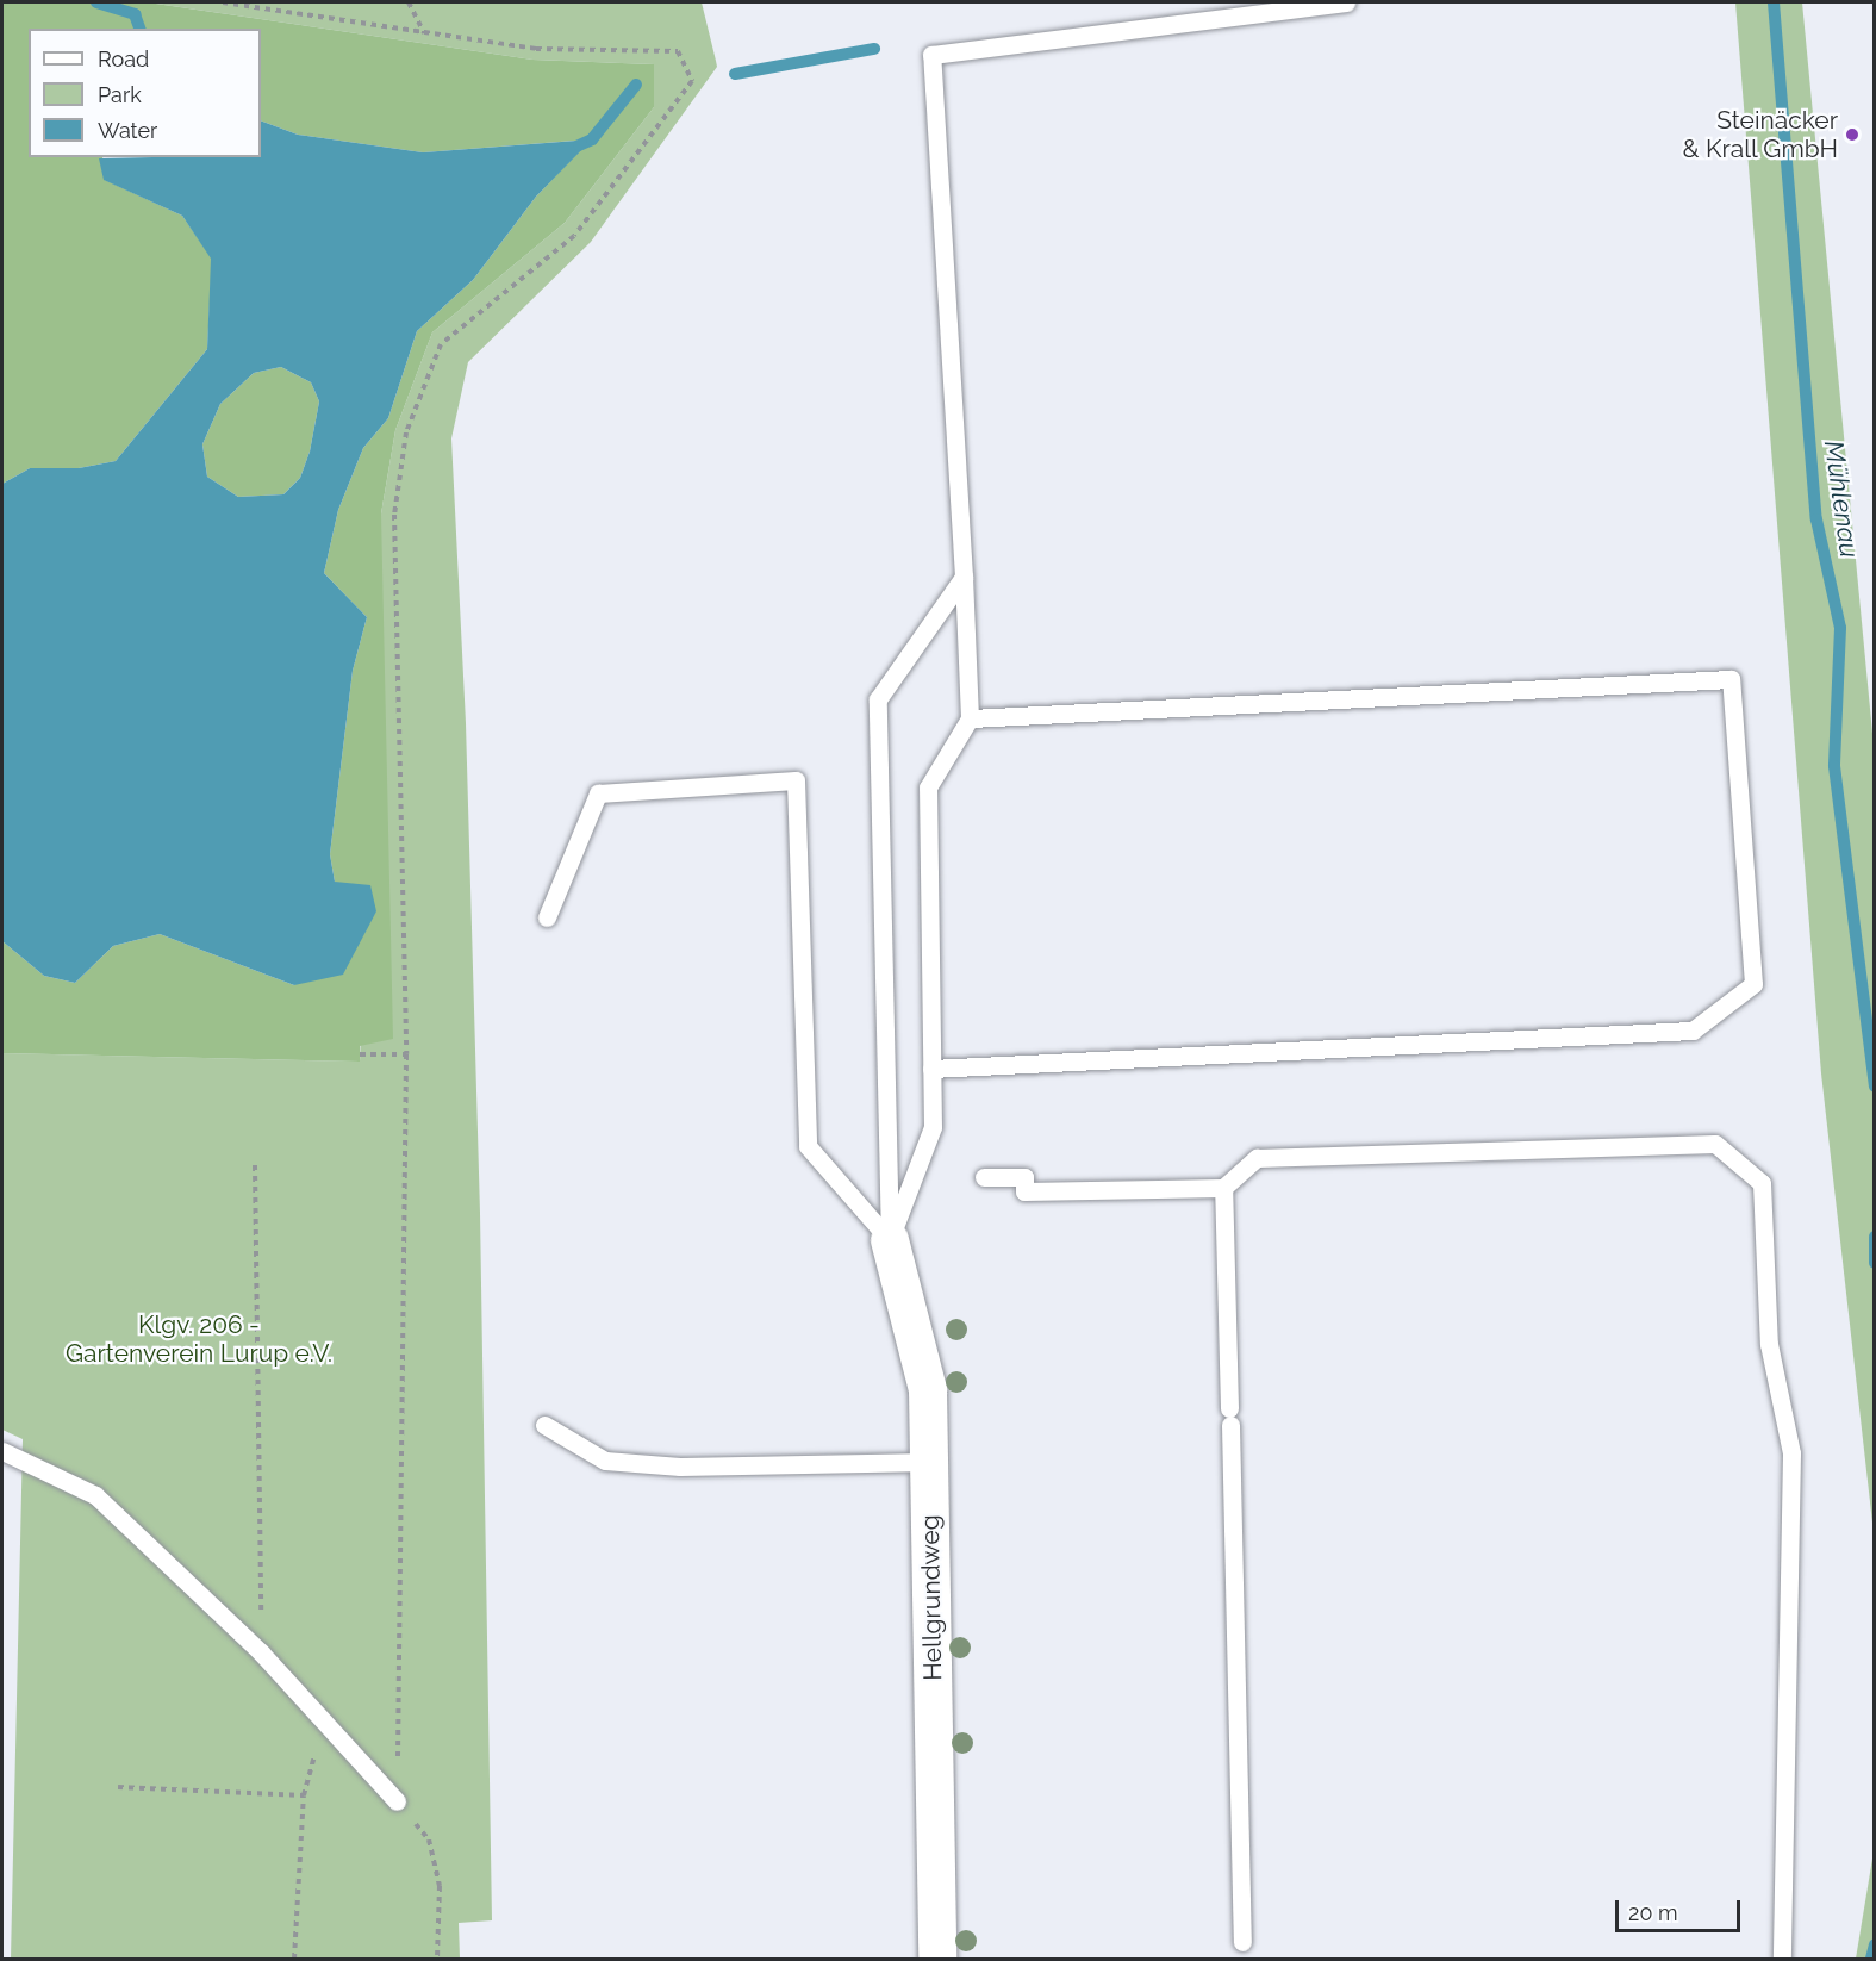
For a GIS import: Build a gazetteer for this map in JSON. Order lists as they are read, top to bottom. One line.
{"streets":{"street":["Hellgrundweg"]},"water":["Mühlenau"],"parks":["Klgv. 206 - Gartenverein Lurup e.V."],"places":["Steinäcker & Krall GmbH"],"legend":["Road","Park","Water"],"scale_bar":"20 m"}
